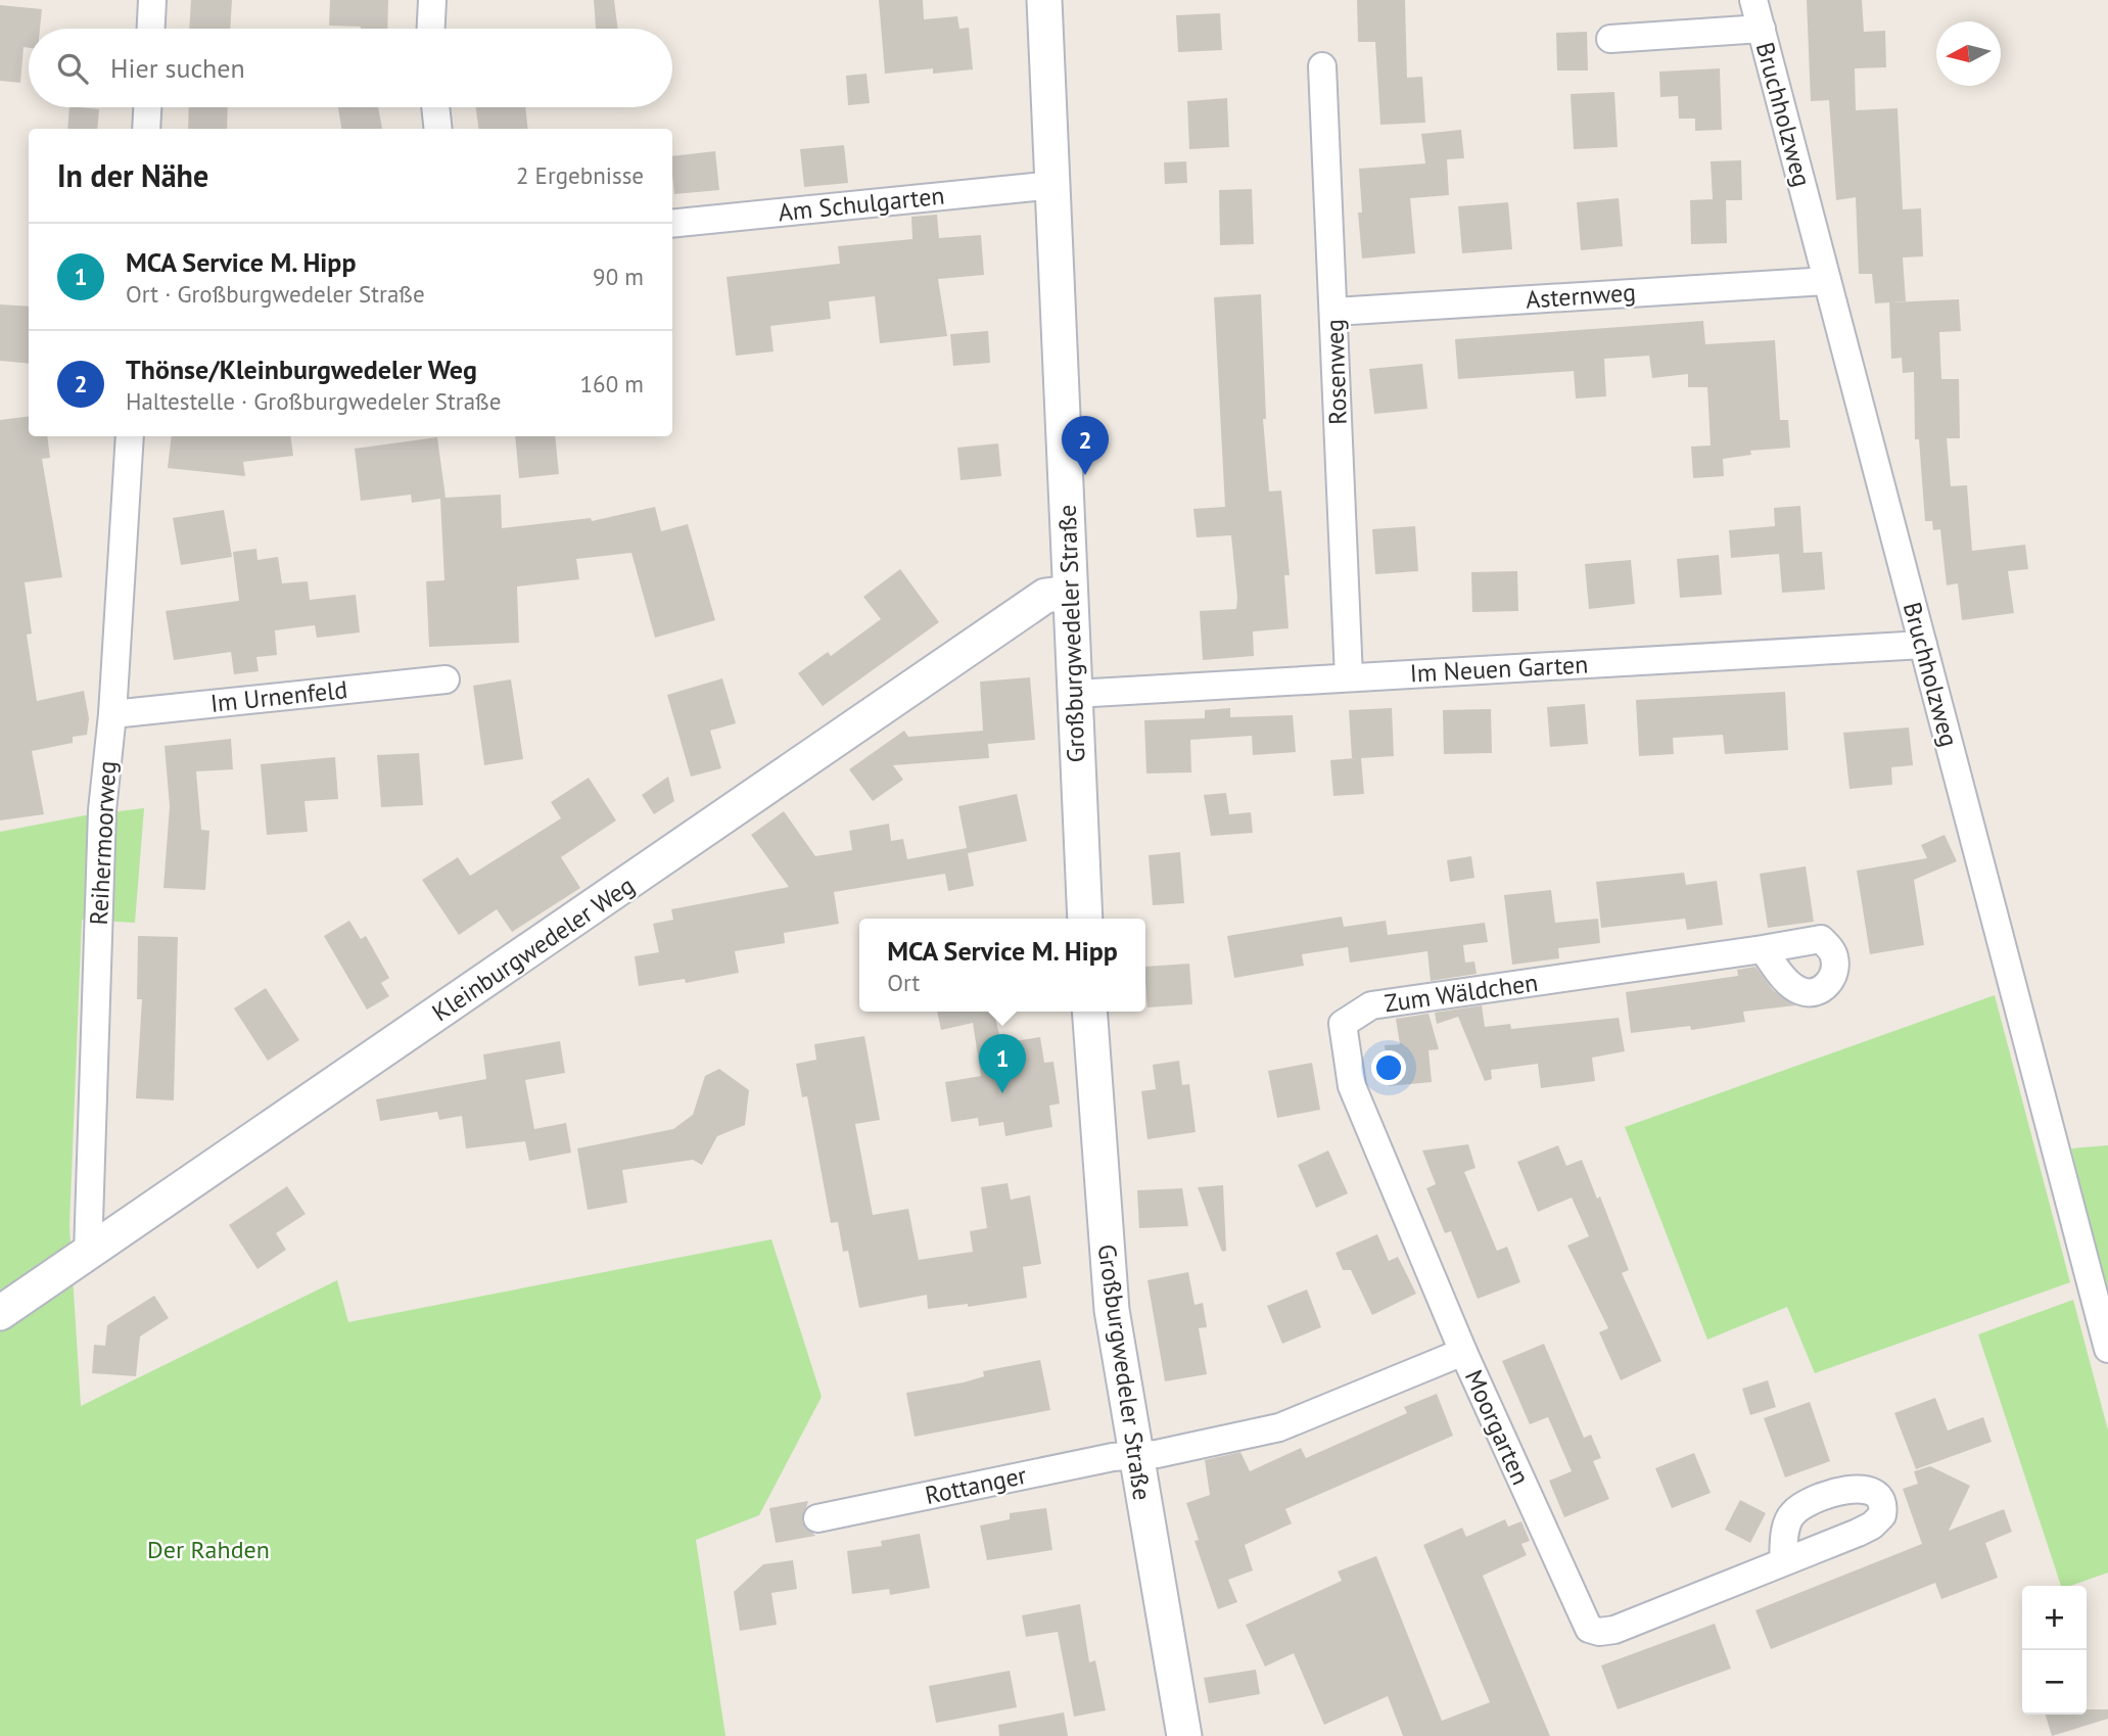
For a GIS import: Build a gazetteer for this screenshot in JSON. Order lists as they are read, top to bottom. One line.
{"streets":{"street":["Bruchholzweg","Am Schulgarten","Asternweg","Rosenweg","Großburgwedeler Straße","Im Neuen Garten","Im Urnenfeld","Reihermoorweg","Kleinburgwedeler Weg","Zum Wäldchen","Moorgarten","Rottanger"]},"crossings":[["Bruchholzweg","Asternweg"],["Bruchholzweg","Im Neuen Garten"],["Am Schulgarten","Großburgwedeler Straße"],["Asternweg","Rosenweg"],["Rosenweg","Im Neuen Garten"],["Großburgwedeler Straße","Im Neuen Garten"],["Großburgwedeler Straße","Kleinburgwedeler Weg"],["Großburgwedeler Straße","Moorgarten"],["Großburgwedeler Straße","Rottanger"],["Im Urnenfeld","Reihermoorweg"],["Reihermoorweg","Kleinburgwedeler Weg"],["Zum Wäldchen","Moorgarten"],["Moorgarten","Rottanger"]],"parks":["Der Rahden"],"north":"left","page":{"search":"Hier suchen","heading":["In der Nähe","2 Ergebnisse"],"list":[{"mark":"1","name":"MCA Service M. Hipp","note":"Ort · Großburgwedeler Straße","value":"90 m"},{"mark":"2","name":"Thönse/Kleinburgwedeler Weg","note":"Haltestelle · Großburgwedeler Straße","value":"160 m"}],"pins":["2","1"],"popup":["MCA Service M. Hipp","Ort"],"map_buttons":["+","−"]}}
